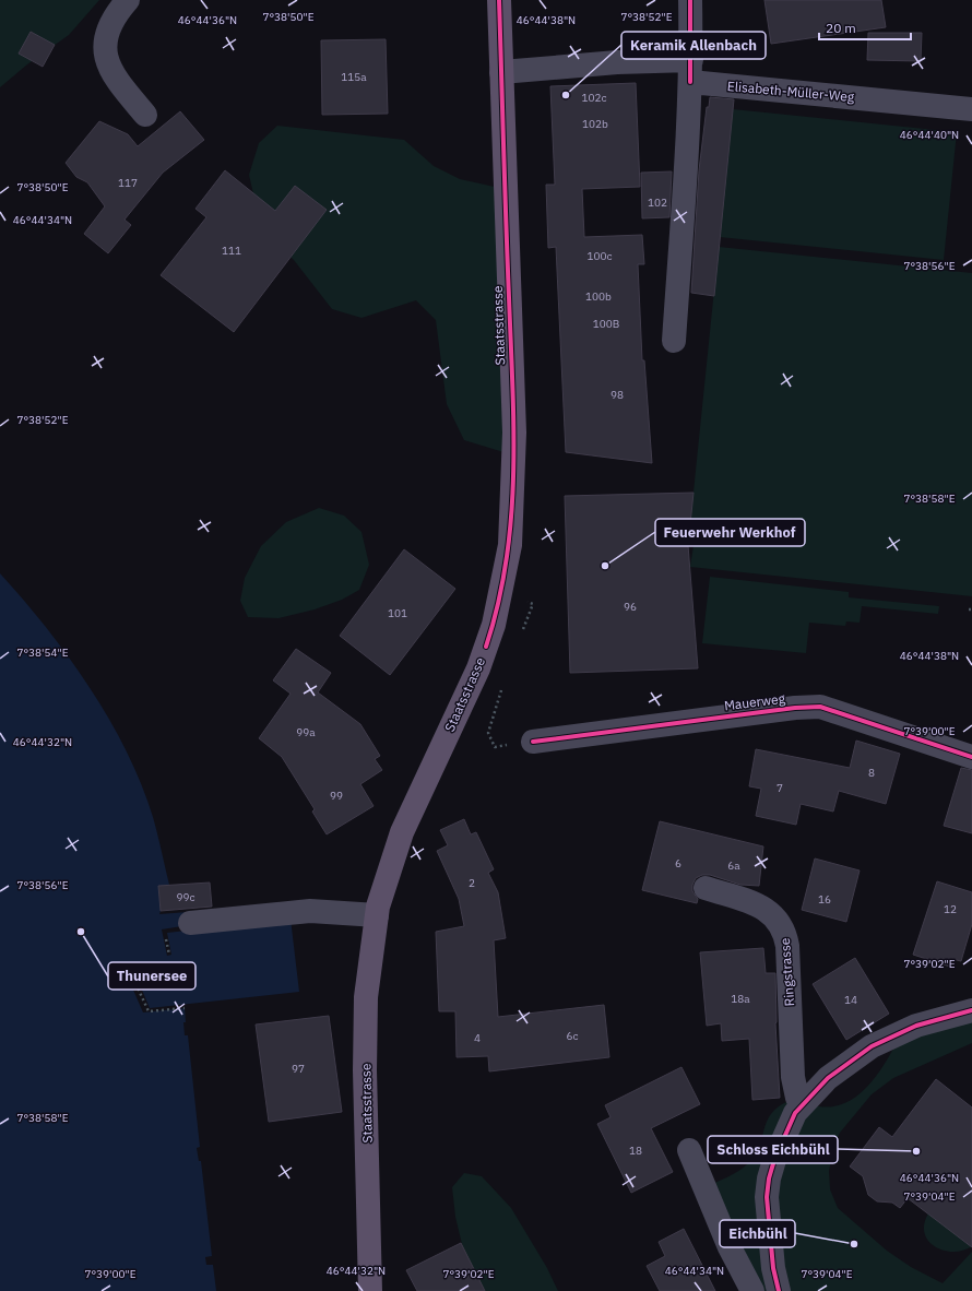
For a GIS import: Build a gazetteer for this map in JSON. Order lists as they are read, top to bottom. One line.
{"streets":{"main road":["Staatsstrasse"],"street":["Elisabeth-Müller-Weg","Mauerweg","Ringstrasse"]},"places":["Keramik Allenbach","Feuerwehr Werkhof","Thunersee","Schloss Eichbühl","Eichbühl"],"house_numbers":["115a","102c","102b","117","102","111","100c","100b","100B","98","96","101","99a","8","7","99","6","6a","2","99c","16","12","18a","14","6c","4","97","18"],"scale_bar":"20 m","coordinates":["7°38'50\"E","7°38'52\"E","46°44'36\"N","46°44'38\"N","46°44'40\"N","46°44'34\"N","7°38'56\"E","7°38'58\"E","7°38'54\"E","7°39'00\"E","46°44'32\"N","7°39'02\"E","7°39'04\"E"]}
